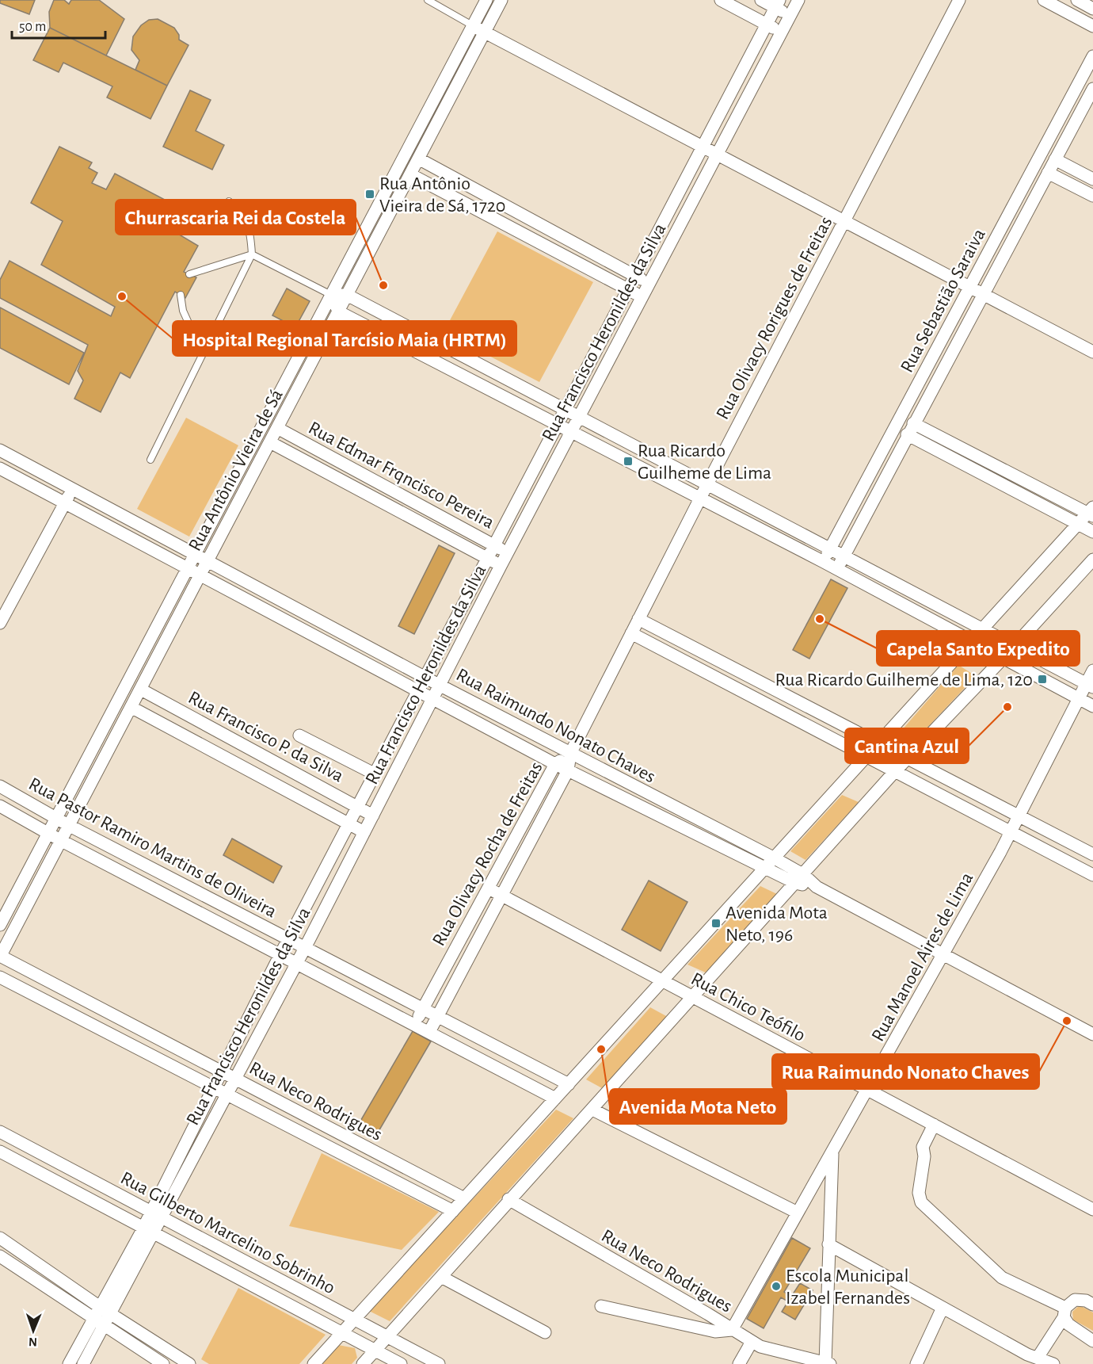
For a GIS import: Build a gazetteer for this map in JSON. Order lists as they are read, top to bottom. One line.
{"streets":{"street":["Rua Sebastião Saraiva","Rua Olivacy Rorigues de Freitas","Rua Francisco Heronildes da Silva","Rua Antônio Vieira de Sá","Rua Edmar Frqncisco Pereira","Rua Raimundo Nonato Chaves","Rua Francisco P. da Silva","Rua Pastor Ramiro Martins de Oliveira","Rua Olivacy Rocha de Freitas","Rua Manoel Aires de Lima","Rua Chico Teófilo","Rua Neco Rodrigues","Rua Gilberto Marcelino Sobrinho"]},"crossings":[["Rua Olivacy Rorigues de Freitas","Rua Raimundo Nonato Chaves"],["Rua Olivacy Rorigues de Freitas","Rua Olivacy Rocha de Freitas"],["Rua Francisco Heronildes da Silva","Rua Edmar Frqncisco Pereira"],["Rua Francisco Heronildes da Silva","Rua Raimundo Nonato Chaves"],["Rua Francisco Heronildes da Silva","Rua Francisco P. da Silva"],["Rua Francisco Heronildes da Silva","Rua Pastor Ramiro Martins de Oliveira"],["Rua Francisco Heronildes da Silva","Rua Neco Rodrigues"],["Rua Francisco Heronildes da Silva","Rua Gilberto Marcelino Sobrinho"],["Rua Antônio Vieira de Sá","Rua Edmar Frqncisco Pereira"],["Rua Antônio Vieira de Sá","Rua Raimundo Nonato Chaves"],["Rua Antônio Vieira de Sá","Rua Francisco P. da Silva"],["Rua Antônio Vieira de Sá","Rua Pastor Ramiro Martins de Oliveira"],["Rua Antônio Vieira de Sá","Rua Neco Rodrigues"],["Rua Raimundo Nonato Chaves","Rua Olivacy Rocha de Freitas"],["Rua Raimundo Nonato Chaves","Rua Manoel Aires de Lima"],["Rua Pastor Ramiro Martins de Oliveira","Rua Olivacy Rocha de Freitas"],["Rua Olivacy Rocha de Freitas","Rua Chico Teófilo"],["Rua Manoel Aires de Lima","Rua Chico Teófilo"],["Rua Manoel Aires de Lima","Rua Neco Rodrigues"]],"places":{"transit":["Rua Antônio Vieira de Sá, 1720","Rua Ricardo Guilheme de Lima","Rua Ricardo Guilheme de Lima, 120","Avenida Mota Neto, 196"],"other":["Churrascaria Rei da Costela","Hospital Regional Tarcísio Maia (HRTM)","Capela Santo Expedito","Cantina Azul","Rua Raimundo Nonato Chaves","Avenida Mota Neto","Escola Municipal Izabel Fernandes"]},"scale_bar":"50 m","north":"bottom"}
